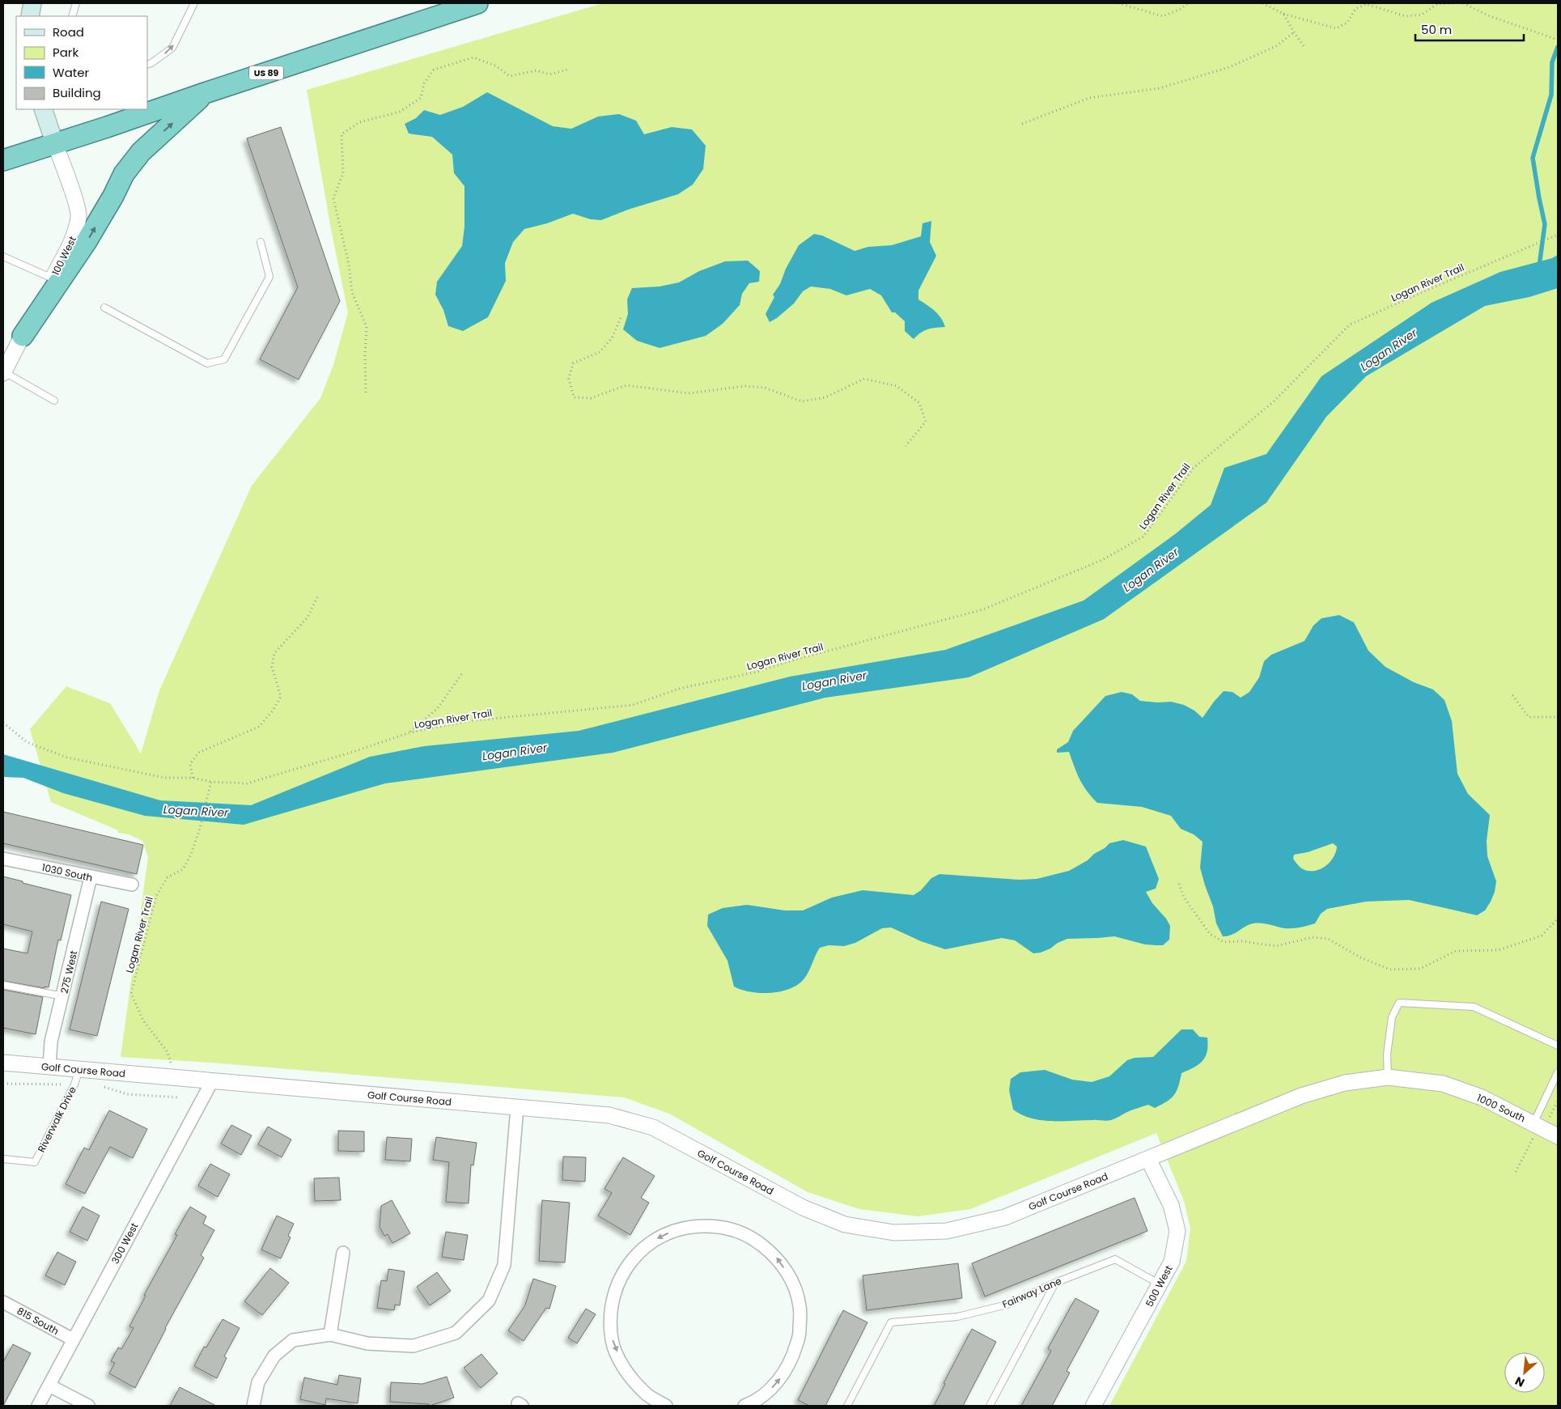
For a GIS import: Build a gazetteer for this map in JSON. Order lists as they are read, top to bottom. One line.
{"streets":{"highway":["US 89"],"main road":["100 West"],"street":["1030 South","275 West","Golf Course Road","1000 South","300 West","500 West","815 South"],"lane":["Riverwalk Drive","Fairway Lane"],"path":["Logan River Trail"]},"crossings":[["US 89","100 West"],["1030 South","275 West"],["275 West","Golf Course Road"],["Golf Course Road","1000 South"],["Golf Course Road","Riverwalk Drive"],["Golf Course Road","300 West"],["Golf Course Road","500 West"],["300 West","815 South"],["500 West","Fairway Lane"]],"water":["Logan River"],"legend":["Road","Park","Water","Building"],"scale_bar":"50 m","north":"bottom left"}
